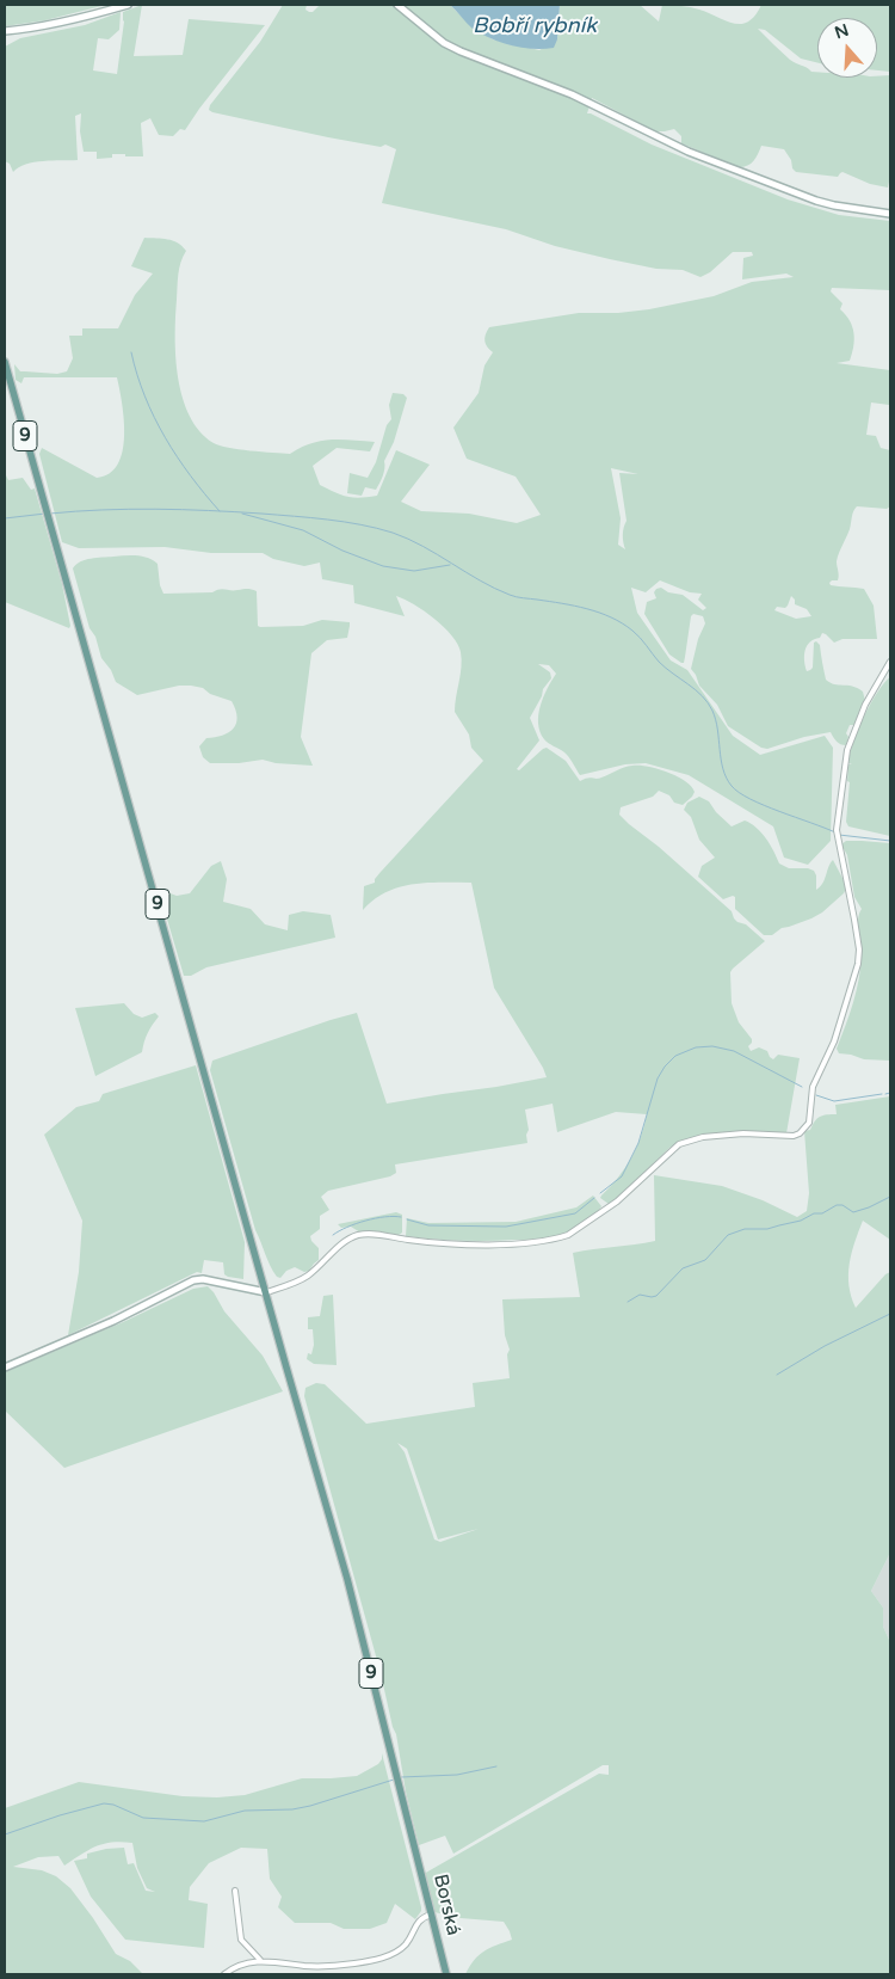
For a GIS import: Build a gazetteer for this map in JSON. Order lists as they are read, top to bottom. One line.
{"streets":{"main road":["9","Borská"]},"crossings":[["9","Borská"]],"water":["Bobří rybník"],"north":"top"}
